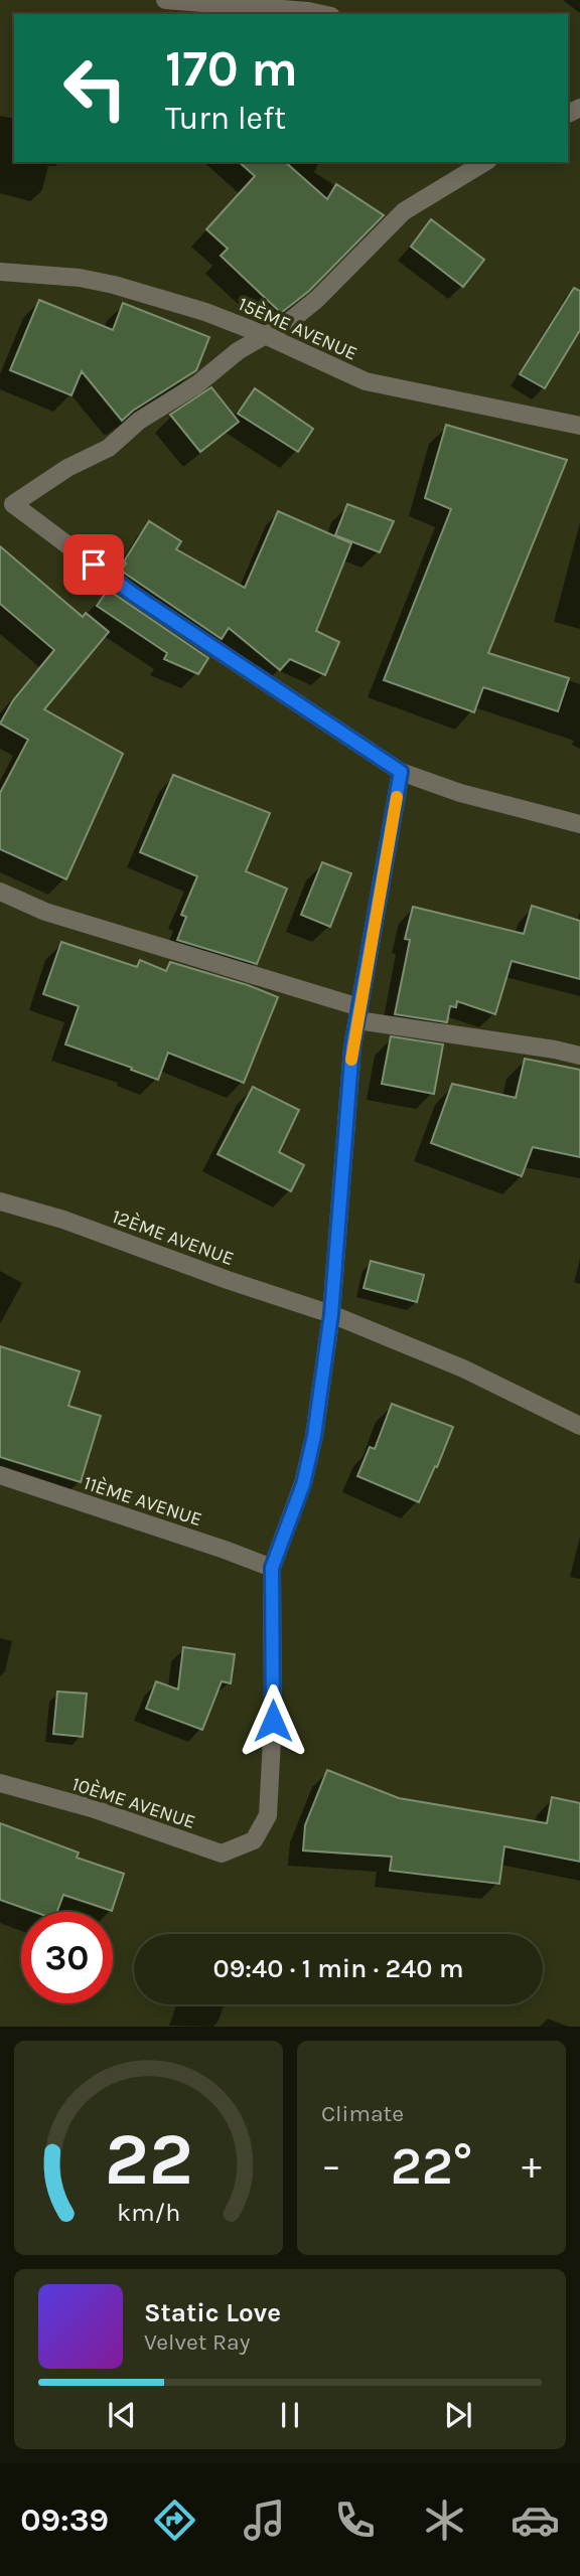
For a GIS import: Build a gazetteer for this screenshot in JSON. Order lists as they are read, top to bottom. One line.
{"streets":{"street":["15ÈME AVENUE","12ÈME AVENUE","11ÈME AVENUE","10ÈME AVENUE"]},"crossings":[["11ÈME AVENUE","10ÈME AVENUE"]],"page":{"turn":["170 m","Turn left"],"limit":"30","trip":"09:40 · 1 min · 240 m","tile":"Climate","heat":["−","22°","+"],"song":["Static Love","Velvet Ray"],"tabs":"09:39","gauge":["22","km/h"]}}
